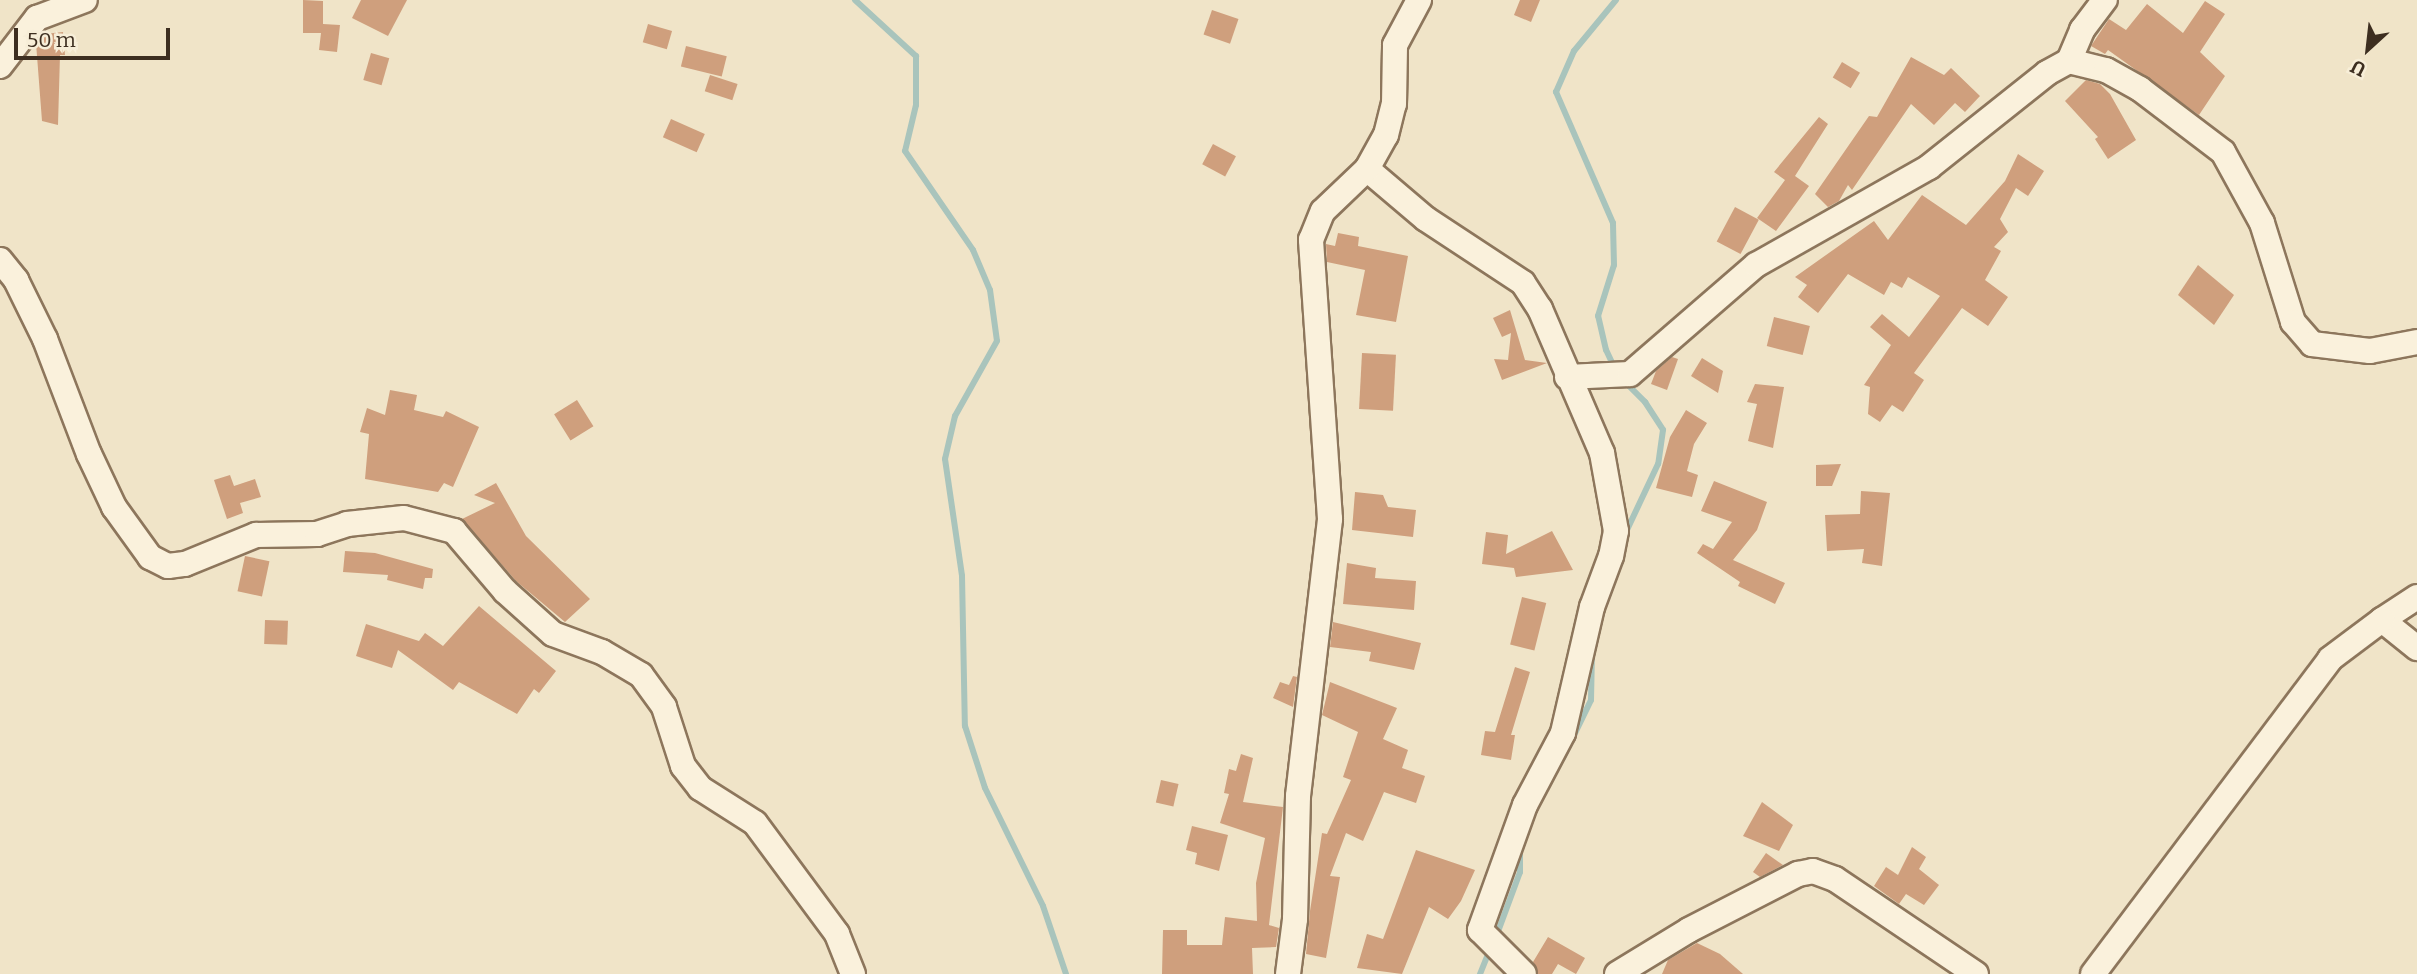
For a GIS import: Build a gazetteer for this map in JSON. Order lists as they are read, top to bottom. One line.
{"scale_bar":"50 m","north":"bottom left"}
